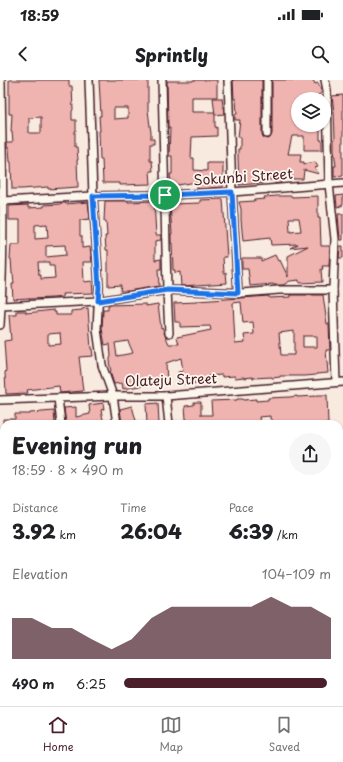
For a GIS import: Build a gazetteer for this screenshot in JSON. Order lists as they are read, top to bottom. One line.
{"streets":{"street":["Sokunbi Street","Olateju Street"]},"page":{"status":"18:59","header":"Sprintly","heading":["Evening run","18:59 · 8 × 490 m"],"stats":[["Distance","3.92 km"],["Time","26:04"],["Pace","6:39 /km"]],"chart":["Elevation","104–109 m"],"list":[{"name":"490 m","note":"6:25"}],"tabs":["Home","Map","Saved"]}}
